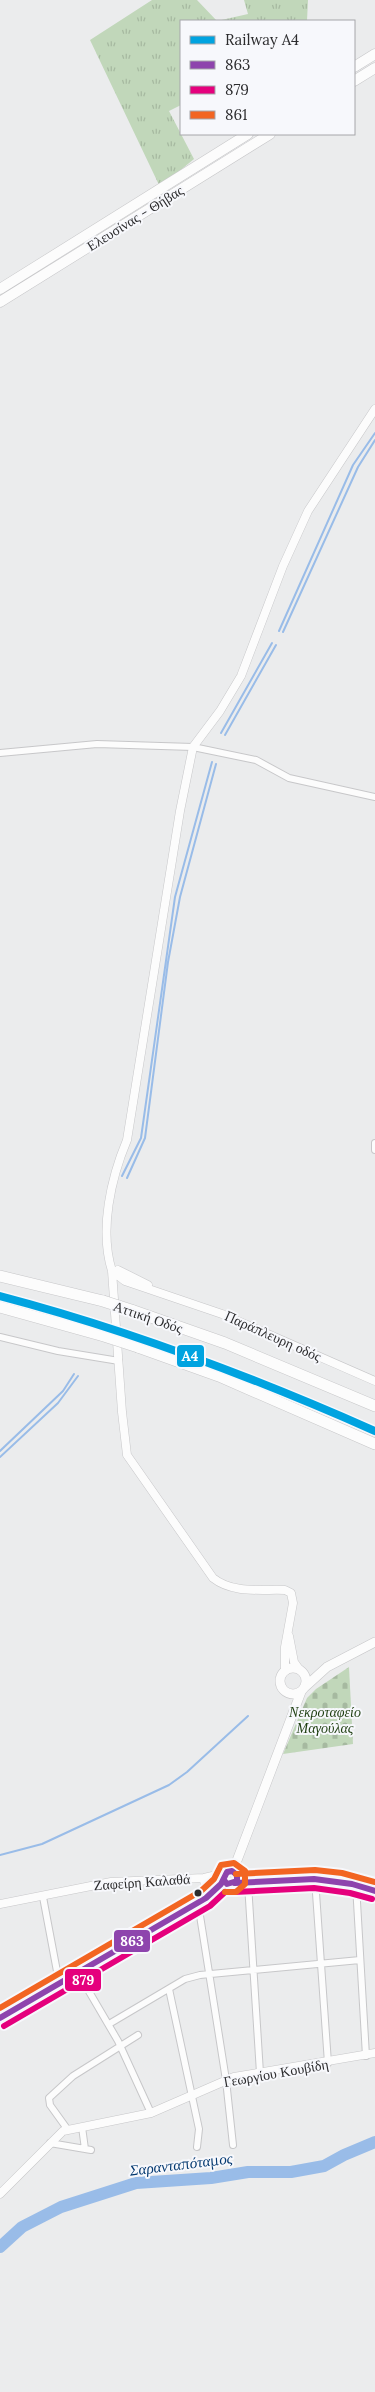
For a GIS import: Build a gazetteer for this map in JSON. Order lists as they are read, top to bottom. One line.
{"streets":{"highway":["Αττική Οδός"],"main road":["Ελευσίνας - Θήβας"],"street":["Παράπλευρη οδός","Ζαφείρη Καλαθά","Γεωργίου Κουβίδη"]},"water":["Σαρανταπόταμος"],"parks":["Νεκροταφείο Μαγούλας"],"lines":["rail line A4","transit line 861","transit line 863","transit line 879"],"legend":["Railway A4","863","879","861"]}
